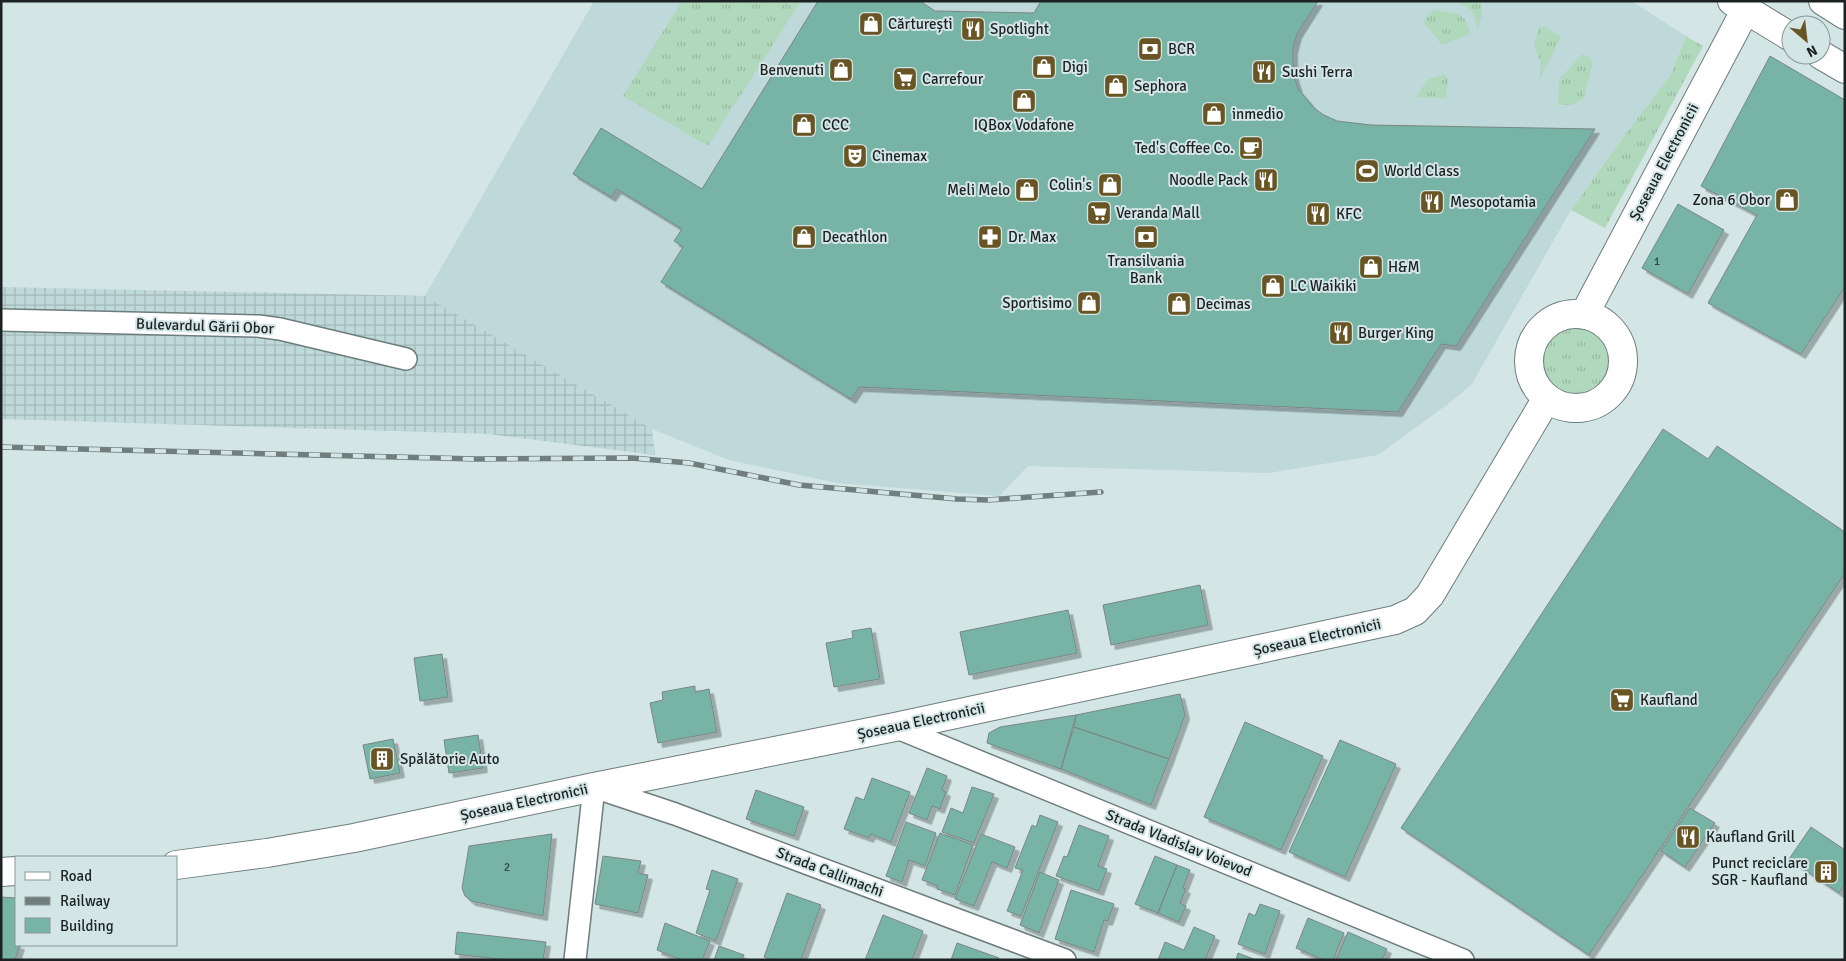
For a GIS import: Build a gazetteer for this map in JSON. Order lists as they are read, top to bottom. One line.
{"streets":{"street":["Șoseaua Electronicii","Bulevardul Gării Obor","Strada Vladislav Voievod","Strada Callimachi"]},"crossings":[["Șoseaua Electronicii","Strada Vladislav Voievod"],["Șoseaua Electronicii","Strada Callimachi"]],"places":{"shop":["Cărturești","Digi","Benvenuti","Sephora","IQBox Vodafone","inmedio","CCC","Colin's","Meli Melo","Zona 6 Obor","Decathlon","H&M","LC Waikiki","Sportisimo","Decimas"],"restaurant":["Spotlight","Sushi Terra","Noodle Pack","Mesopotamia","KFC","Burger King","Kaufland Grill"],"bank":["BCR","Transilvania Bank"],"supermarket":["Carrefour","Veranda Mall","Kaufland"],"cafe":["Ted's Coffee Co."],"theatre":["Cinemax"],"sports":["World Class"],"pharmacy":["Dr. Max"],"building":["Spălătorie Auto","Punct reciclare SGR - Kaufland"]},"house_numbers":["1","2"],"legend":["Road","Railway","Building"],"north":"bottom right"}
